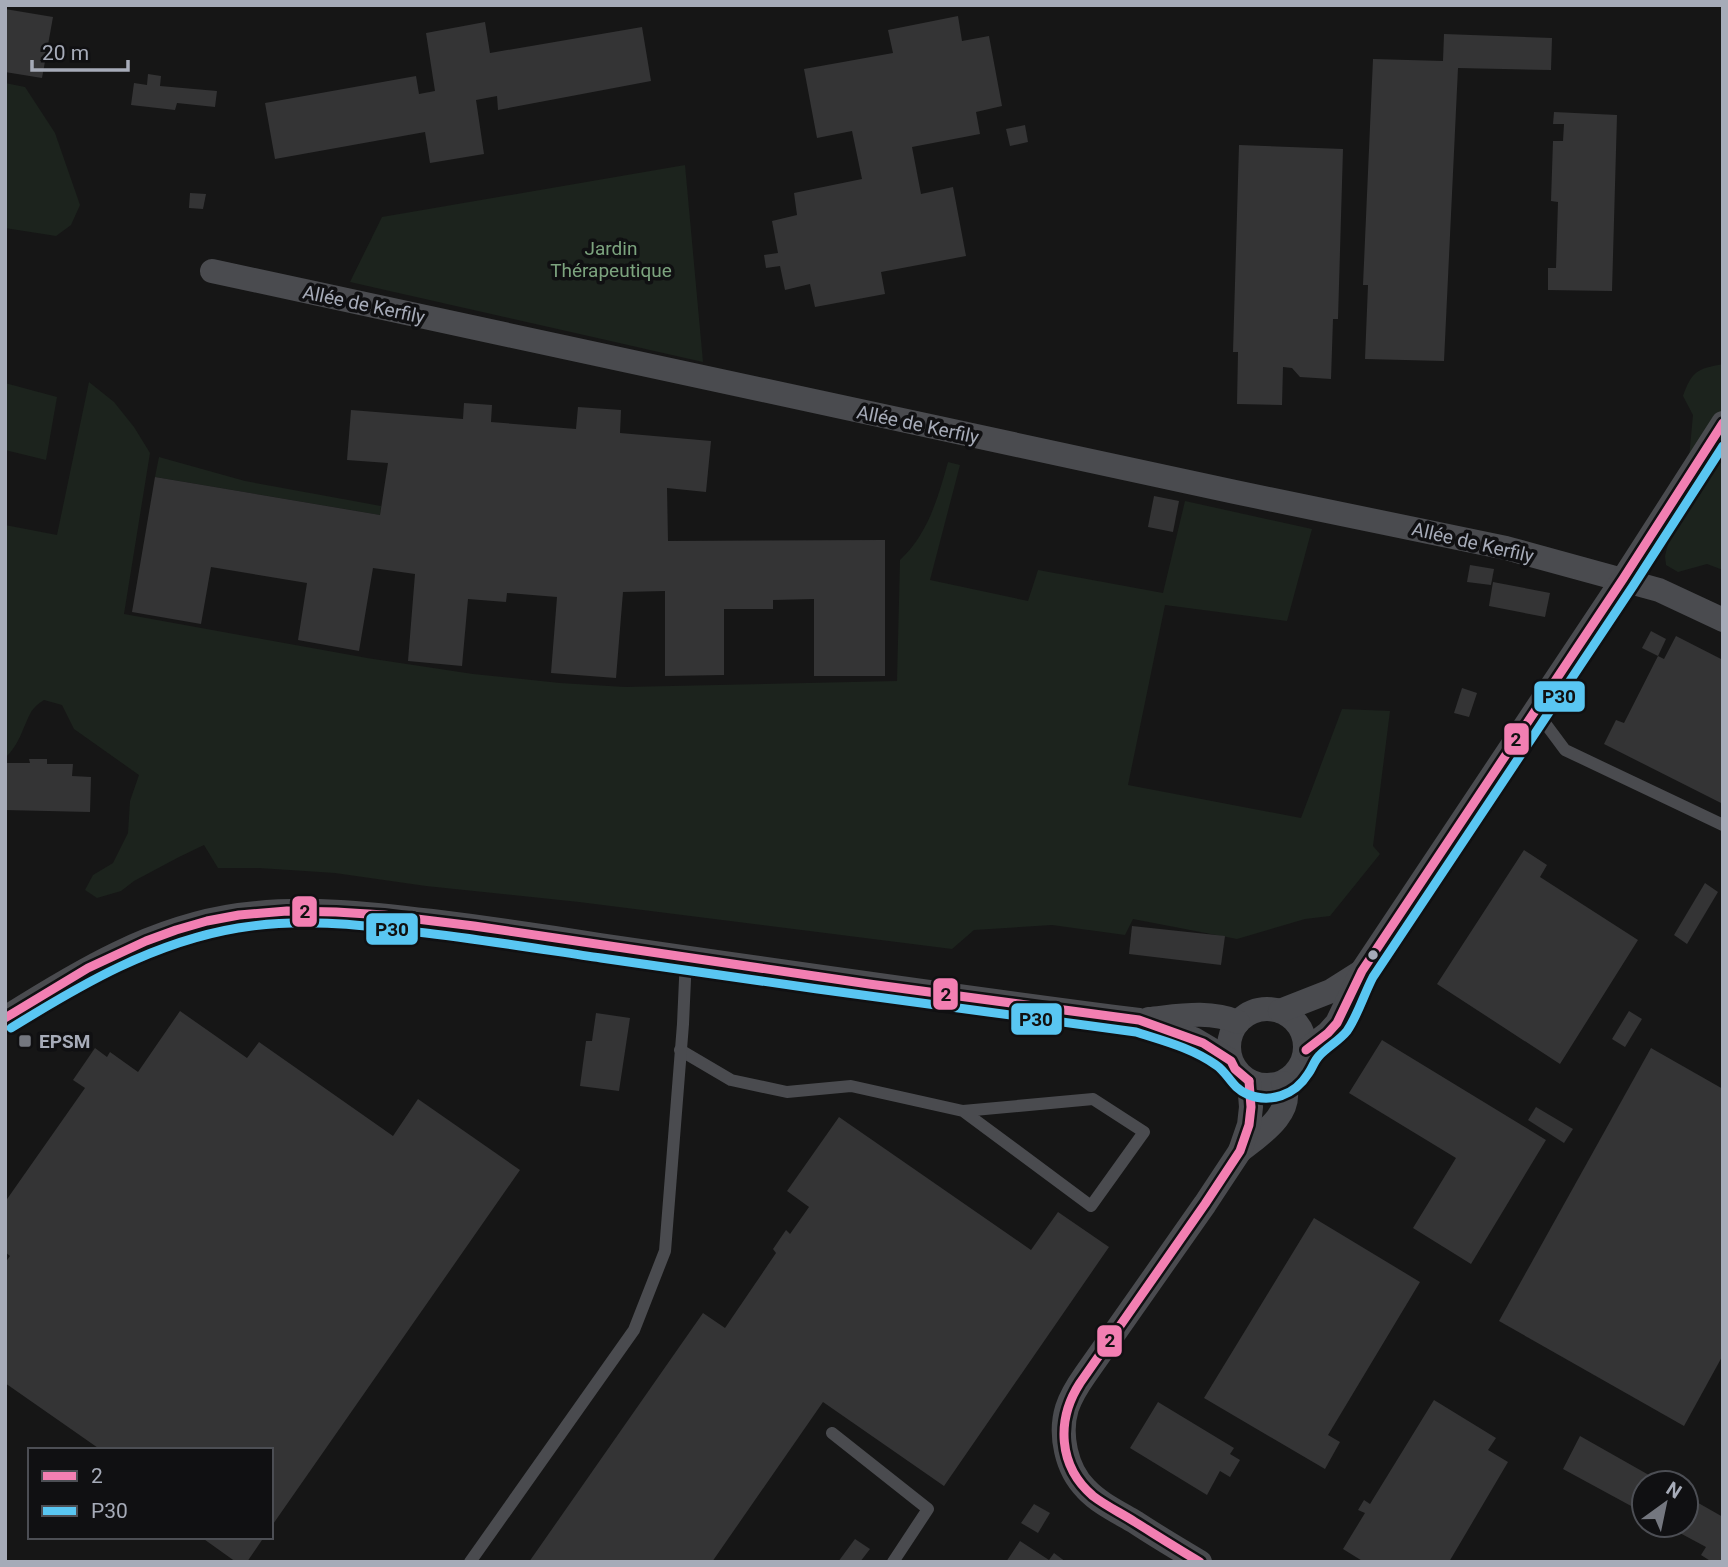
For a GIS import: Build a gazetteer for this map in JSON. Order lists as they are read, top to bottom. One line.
{"streets":{"street":["Allée de Kerfily"]},"parks":["Jardin Thérapeutique"],"places":{"transit":["EPSM"]},"lines":["transit line 2","transit line P30"],"legend":["2","P30"],"scale_bar":"20 m","north":"top right"}
